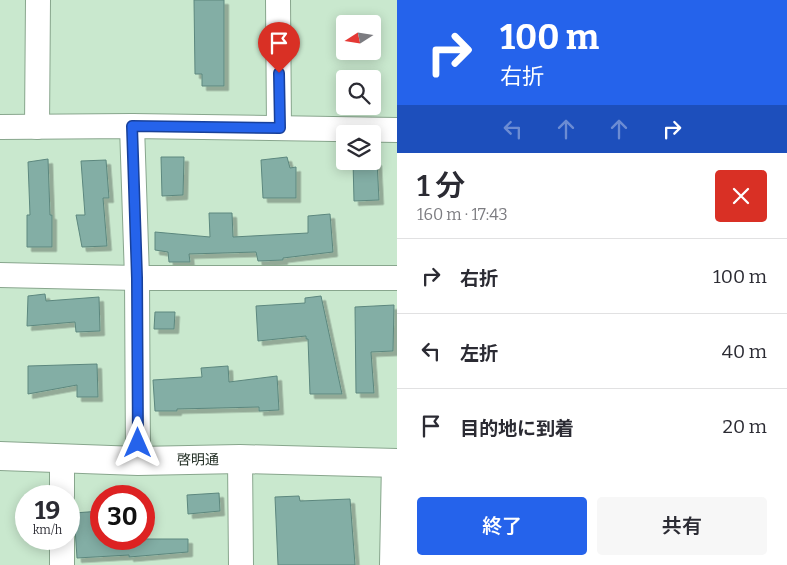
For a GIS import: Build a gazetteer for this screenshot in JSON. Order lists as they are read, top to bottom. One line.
{"streets":{"street":["啓明通"]},"north":"left","page":{"turn":["100 m","右折"],"heading":["1 分","160 m · 17:43"],"list":[{"name":"右折","value":"100 m"},{"name":"左折","value":"40 m"},{"name":"目的地に到着","value":"20 m"}],"speed":"19 km/h","limit":"30","buttons":["終了","共有"]}}
